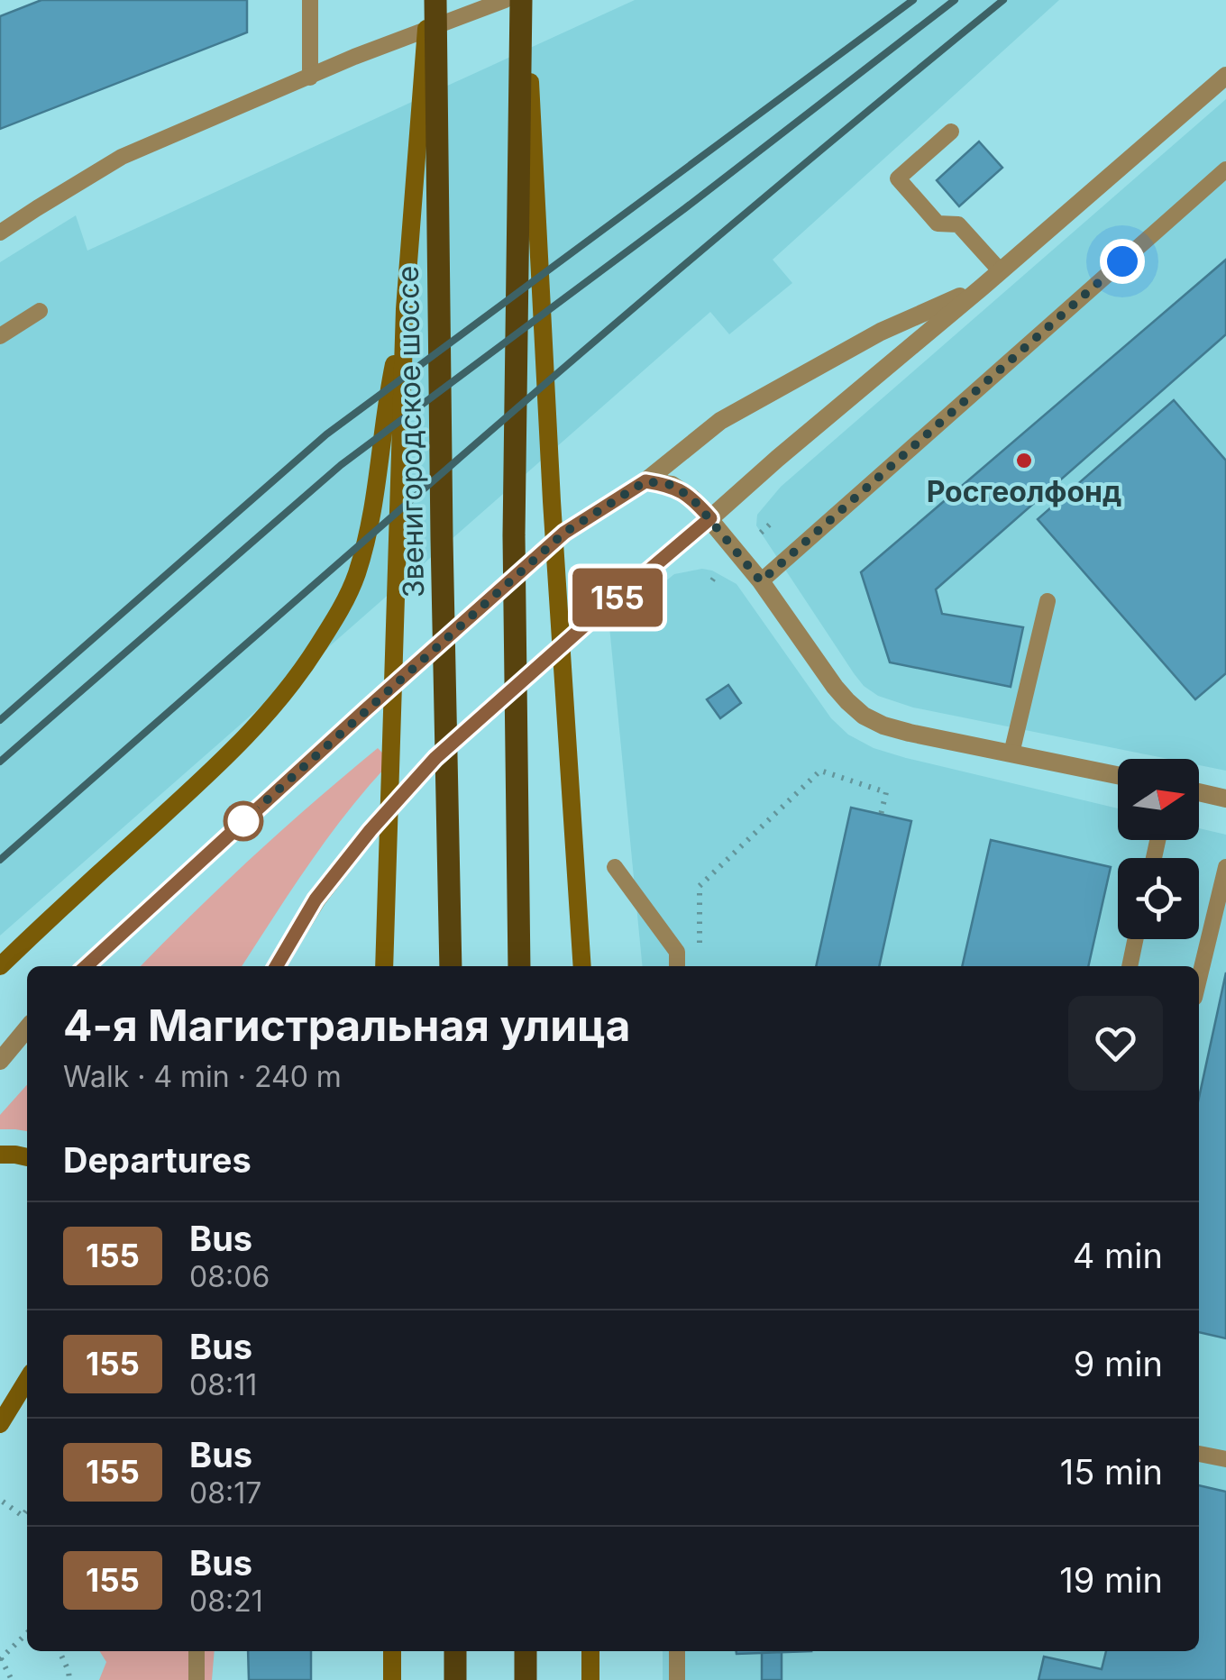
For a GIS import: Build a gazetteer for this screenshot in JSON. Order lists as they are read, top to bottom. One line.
{"streets":{"main road":["Звенигородское шоссе"]},"places":["Росгеолфонд"],"lines":["bus line 155"],"north":"right","page":{"on_map":"155","heading":[["4-я Магистральная улица","Walk · 4 min · 240 m"],"Departures"],"list":[{"mark":"155","name":"Bus","note":"08:06","value":"4 min"},{"mark":"155","name":"Bus","note":"08:11","value":"9 min"},{"mark":"155","name":"Bus","note":"08:17","value":"15 min"},{"mark":"155","name":"Bus","note":"08:21","value":"19 min"}]}}
